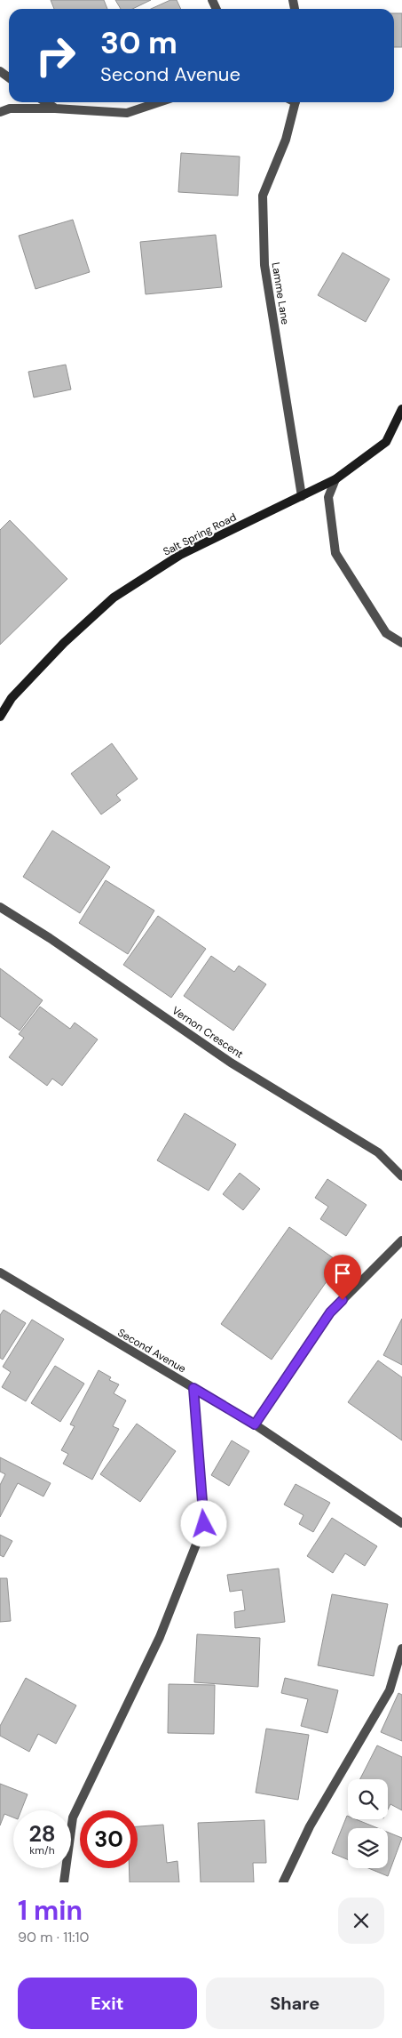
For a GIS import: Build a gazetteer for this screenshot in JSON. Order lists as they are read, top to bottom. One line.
{"streets":{"street":["Lamme Lane","Salt Spring Road","Vernon Crescent","Second Avenue"]},"crossings":[["Lamme Lane","Salt Spring Road"]],"page":{"turn":["30 m","Second Avenue"],"speed":"28 km/h","limit":"30","heading":["1 min","90 m · 11:10"],"buttons":["Exit","Share"]}}
